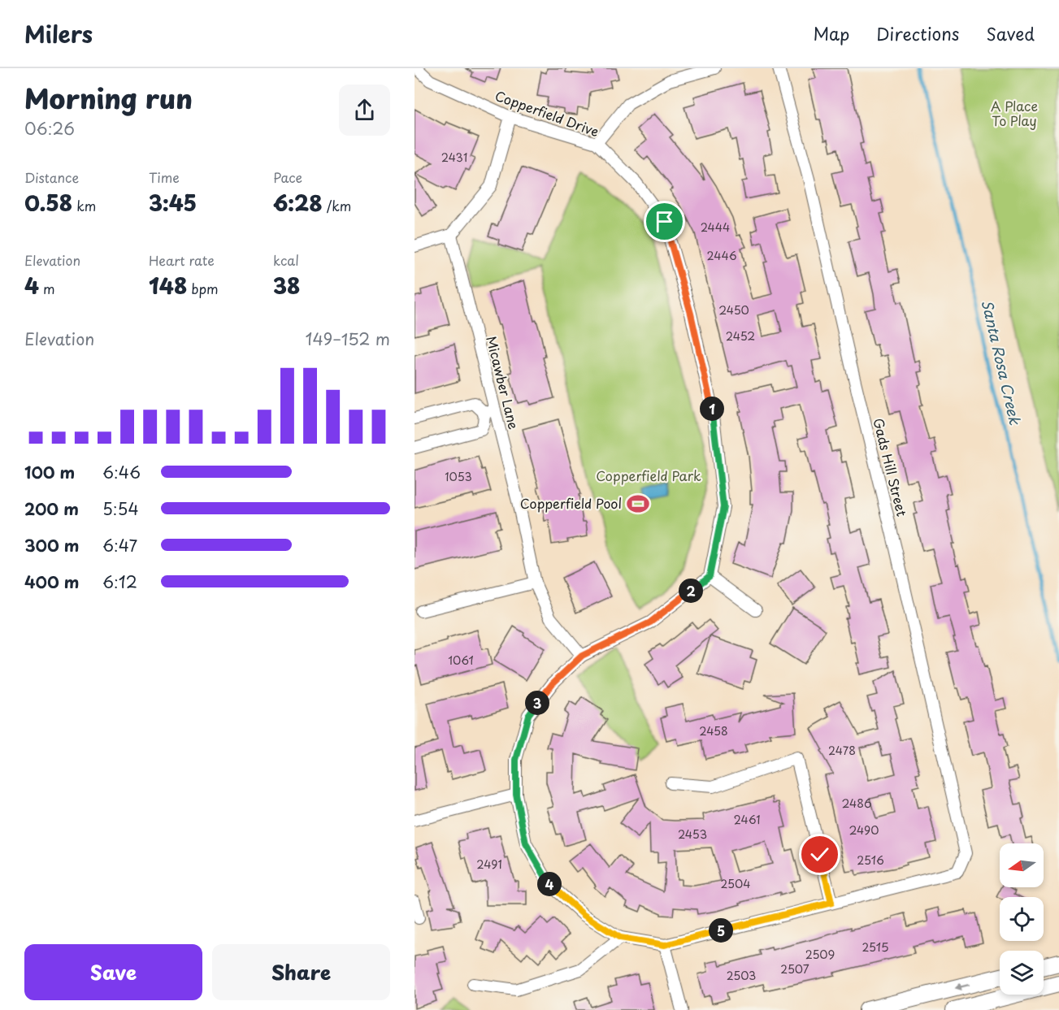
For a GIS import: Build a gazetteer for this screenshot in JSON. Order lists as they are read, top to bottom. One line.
{"streets":{"street":["Copperfield Drive","Micawber Lane","Gads Hill Street"]},"water":["Santa Rosa Creek"],"parks":["A Place To Play","Copperfield Park"],"places":{"sports":["Copperfield Pool"]},"house_numbers":["2431","2444","2446","2450","2452","1053","1061","2458","2478","2486","2461","2490","2453","2516","2491","2504","2515","2509","2507","2503"],"north":"left","page":{"header":"Milers","nav":["Map","Directions","Saved"],"heading":["Morning run","06:26"],"stats":[["Distance","0.58 km"],["Time","3:45"],["Pace","6:28 /km"],["Elevation","4 m"],["Heart rate","148 bpm"],["kcal","38"]],"chart":["Elevation","149–152 m"],"pins":["1","2","3","4","5"],"list":[{"name":"100 m","note":"6:46"},{"name":"200 m","note":"5:54"},{"name":"300 m","note":"6:47"},{"name":"400 m","note":"6:12"}],"buttons":["Save","Share"]}}
